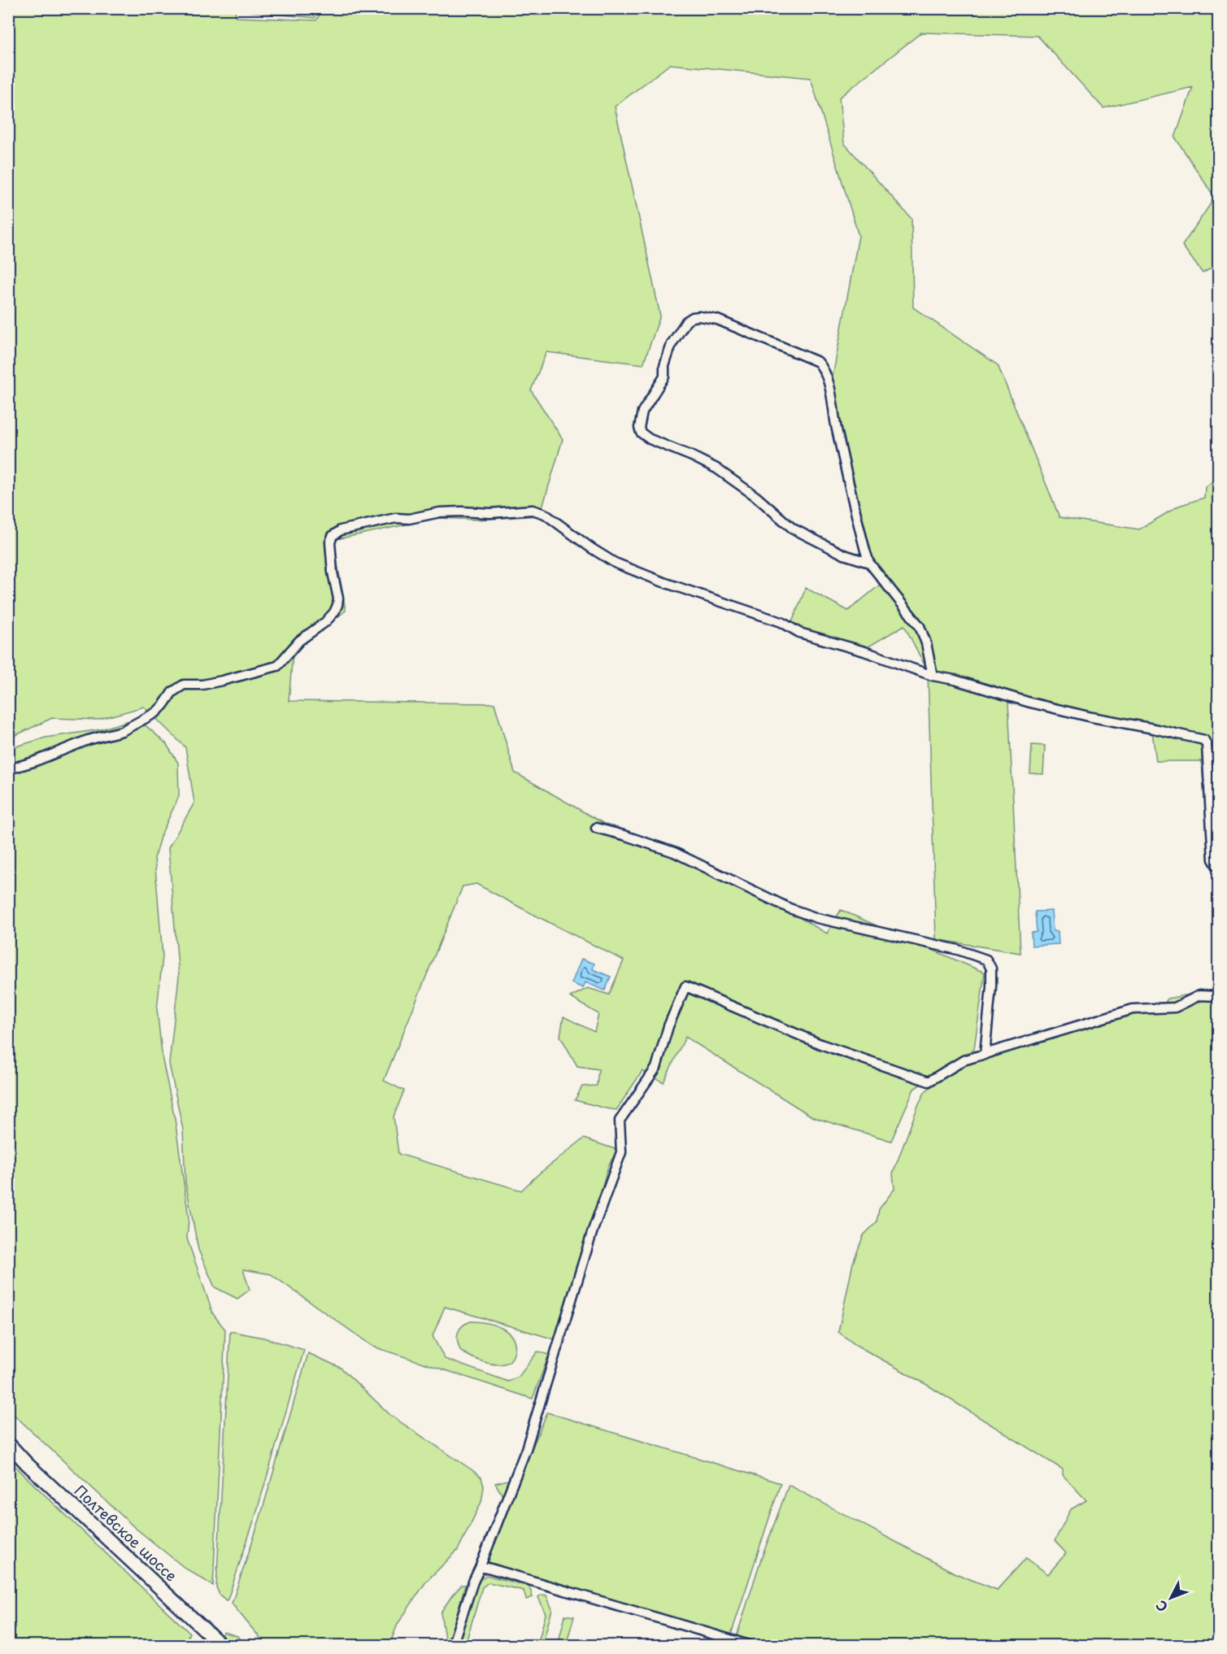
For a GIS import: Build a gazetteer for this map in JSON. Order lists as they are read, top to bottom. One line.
{"streets":{"street":["Полтевское шоссе"]},"north":"bottom left"}
